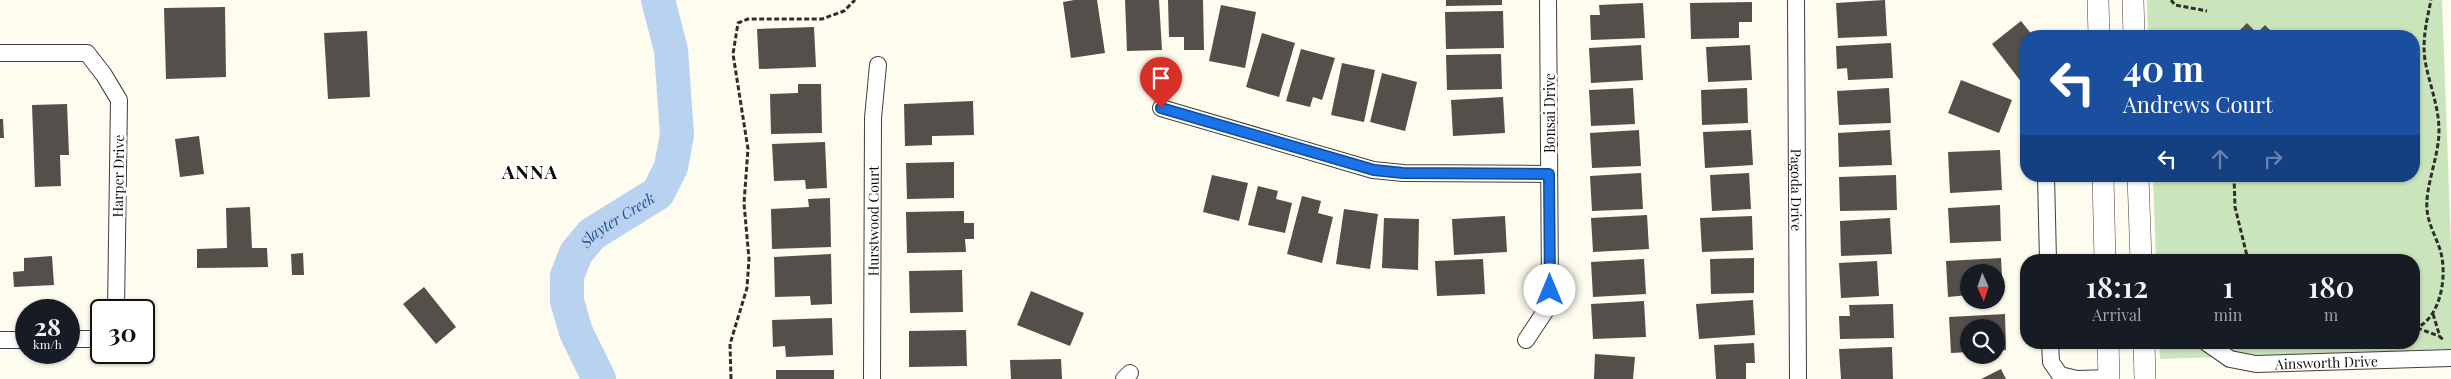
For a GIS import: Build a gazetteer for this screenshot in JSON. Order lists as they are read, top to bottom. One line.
{"streets":{"street":["Bonsai Drive","Harper Drive","Pagoda Drive","Hurstwood Court","Ainsworth Drive"]},"districts":["ANNA"],"water":["Slayter Creek"],"north":"bottom","page":{"turn":["40 m","Andrews Court"],"eta":["18:12","Arrival","1","min","180","m"],"speed":"28 km/h","limit":"30"}}
